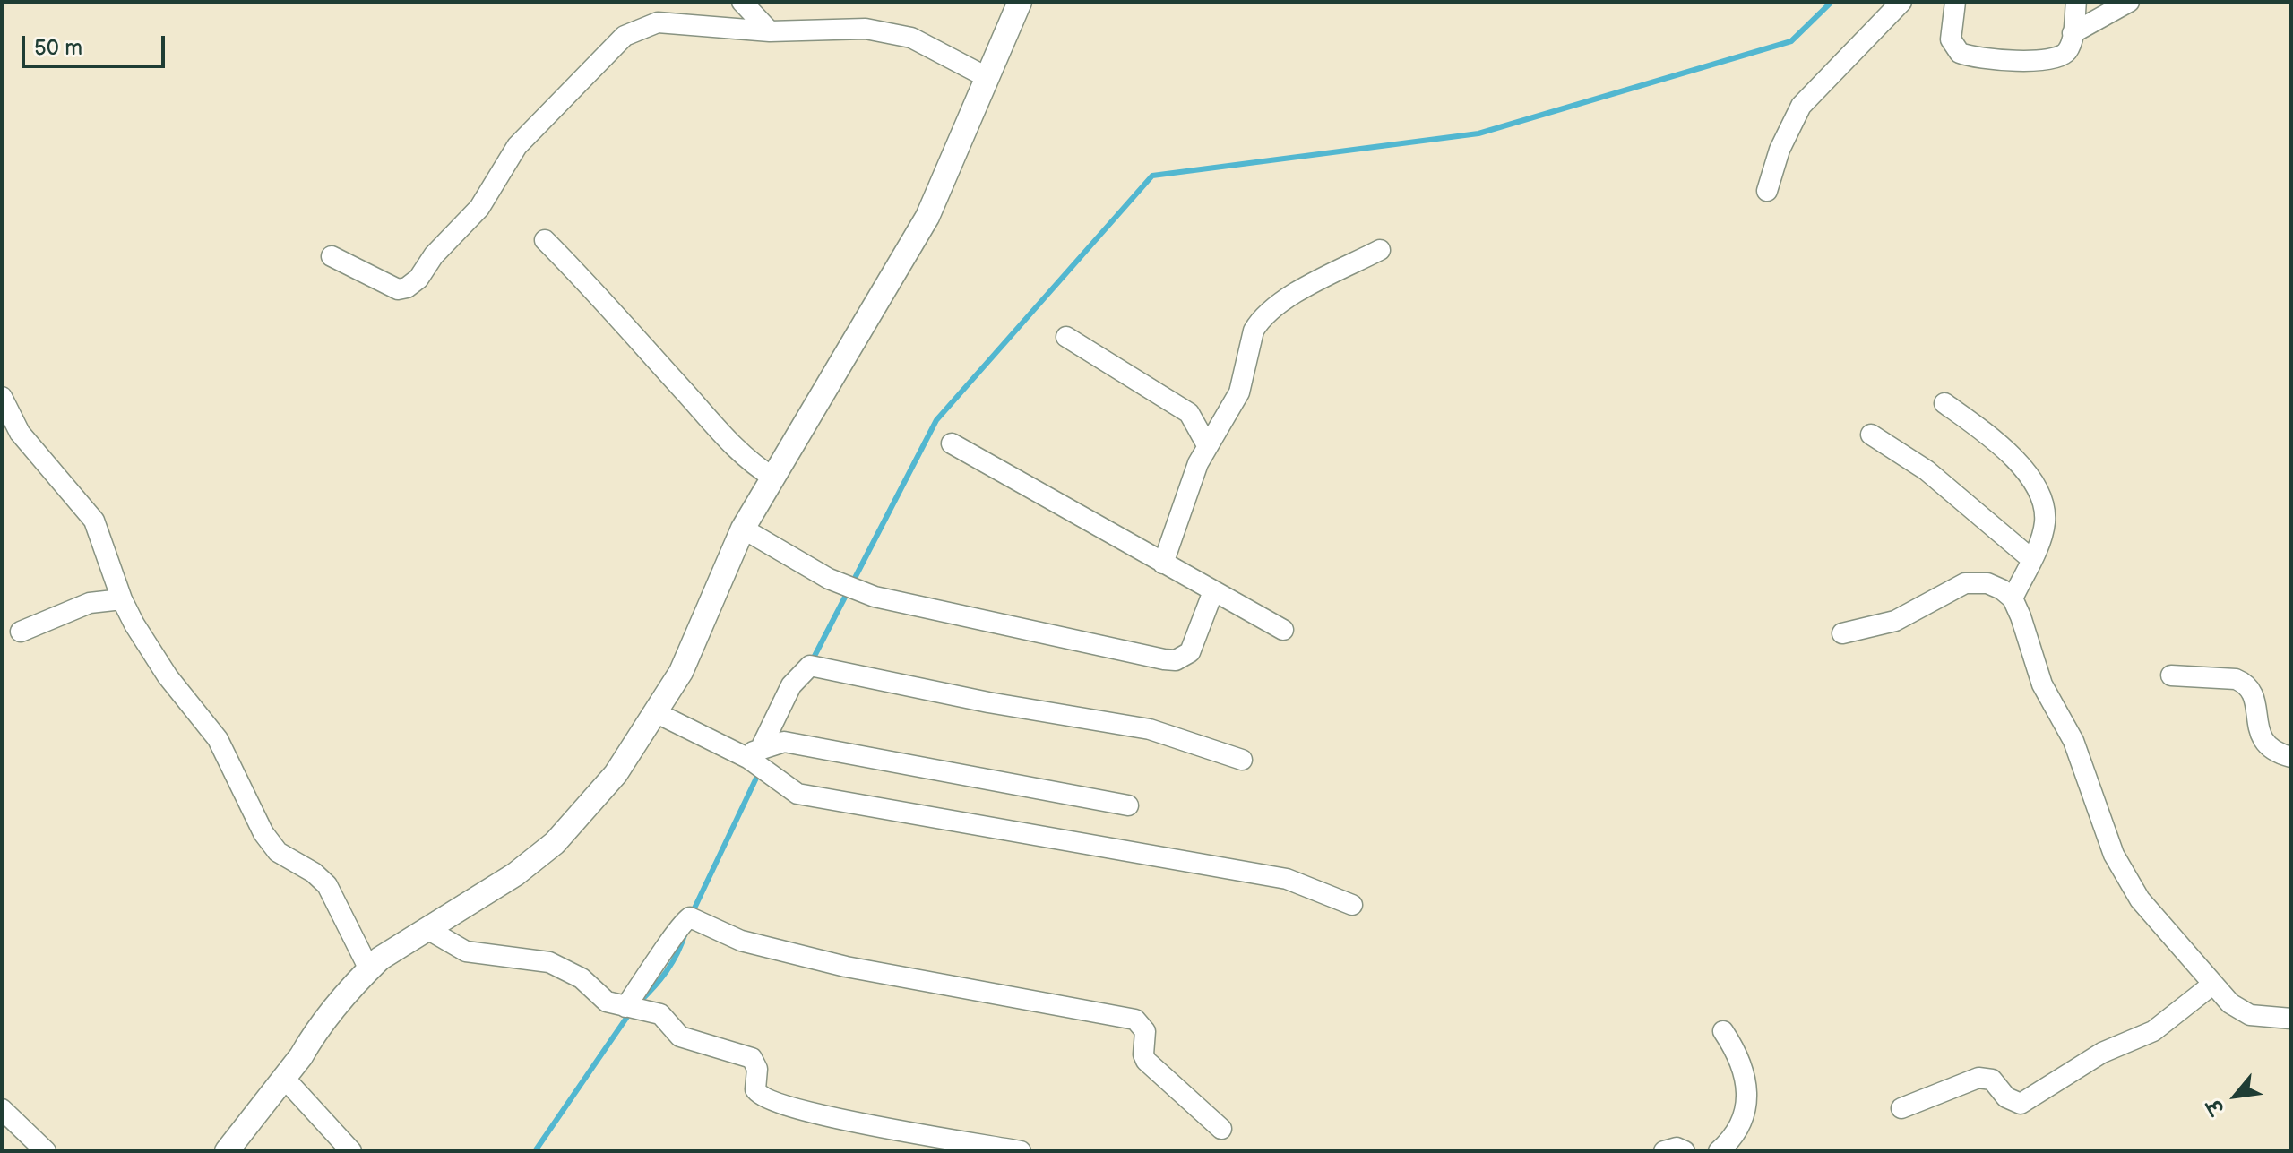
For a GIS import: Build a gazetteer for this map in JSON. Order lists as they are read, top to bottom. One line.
{"scale_bar":"50 m","north":"bottom left"}
